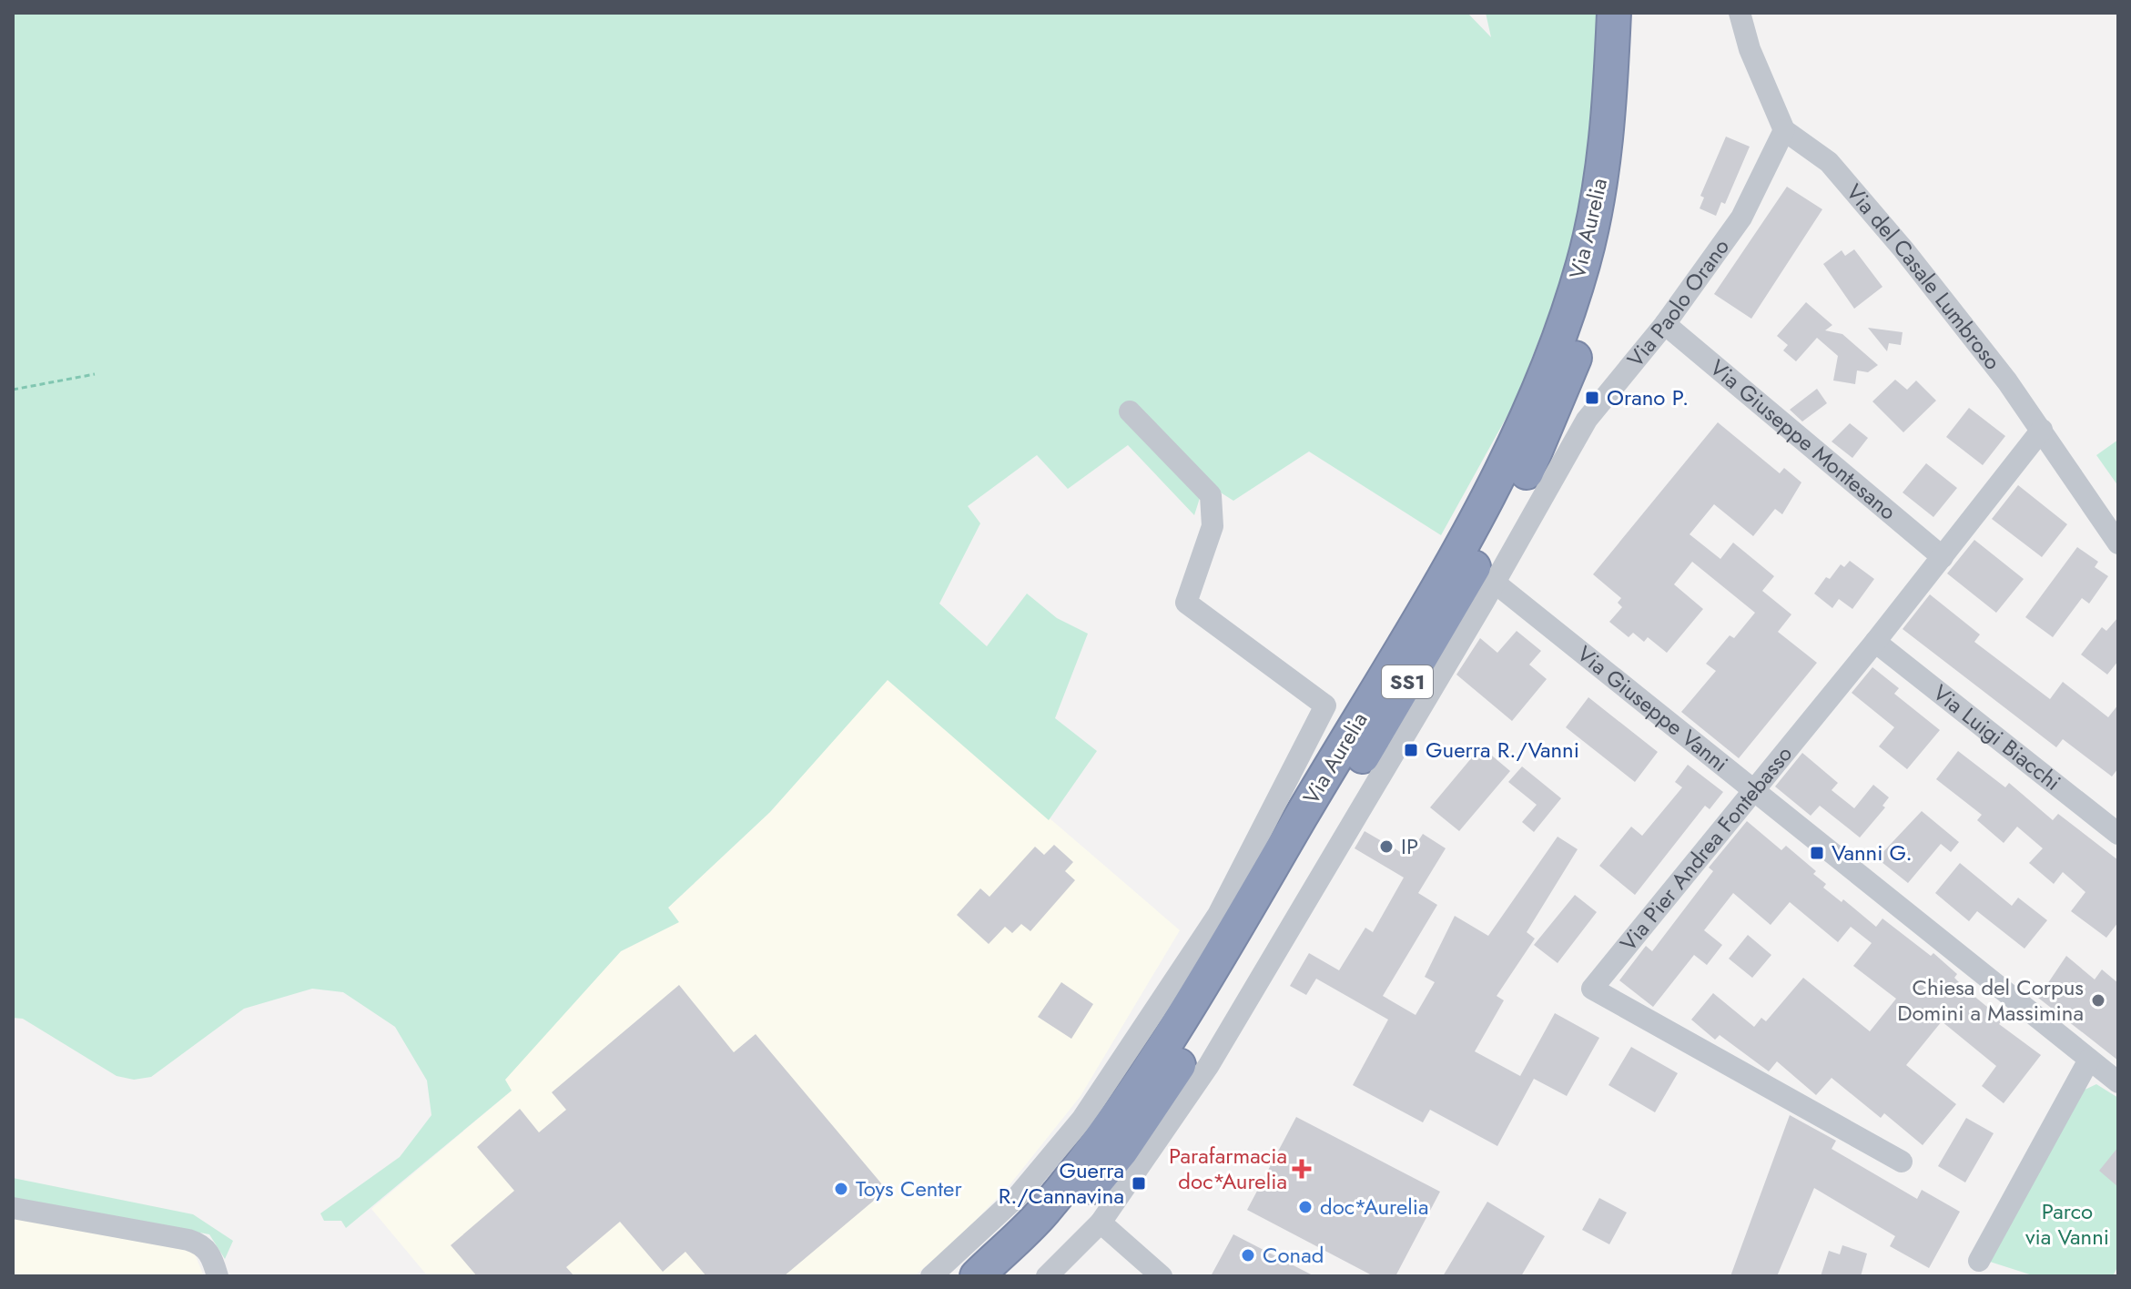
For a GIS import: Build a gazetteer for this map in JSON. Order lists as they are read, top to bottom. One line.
{"streets":{"highway":["Via Aurelia","SS1"],"street":["Via del Casale Lumbroso","Via Paolo Orano","Via Giuseppe Montesano","Via Giuseppe Vanni","Via Luigi Biacchi","Via Pier Andrea Fontebasso"]},"crossings":[["Via del Casale Lumbroso","Via Paolo Orano"],["Via del Casale Lumbroso","Via Pier Andrea Fontebasso"],["Via Paolo Orano","Via Giuseppe Montesano"],["Via Paolo Orano","Via Giuseppe Vanni"],["Via Giuseppe Montesano","Via Pier Andrea Fontebasso"],["Via Giuseppe Vanni","Via Pier Andrea Fontebasso"],["Via Luigi Biacchi","Via Pier Andrea Fontebasso"]],"parks":["Parco via Vanni"],"places":{"transit":["Orano P.","Guerra R./Vanni","Vanni G.","Guerra R./Cannavina"],"other":["IP","Chiesa del Corpus Domini a Massimina","Toys Center","doc*Aurelia","Conad"],"health":["Parafarmacia doc*Aurelia"]}}
